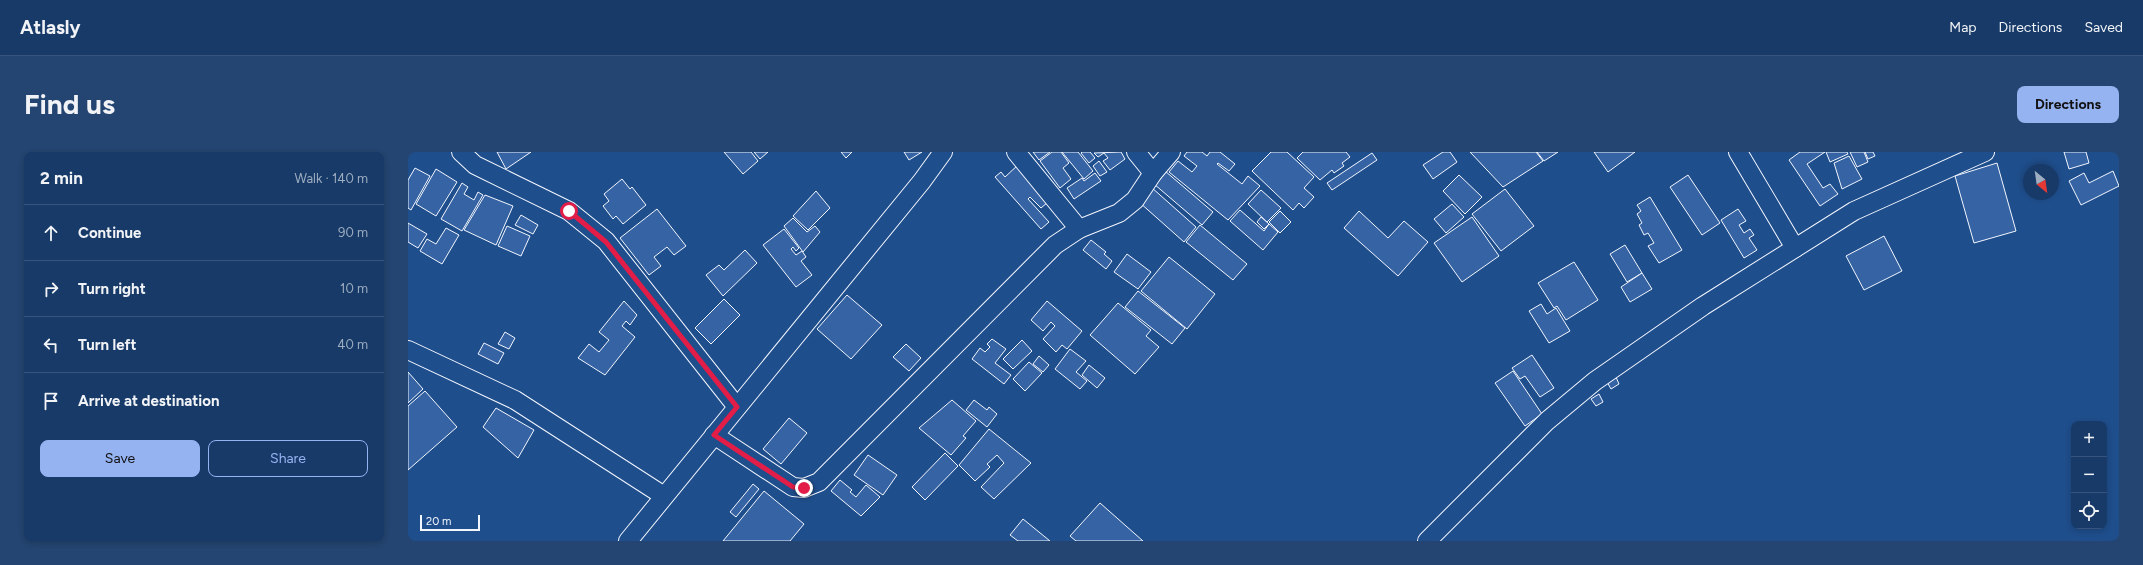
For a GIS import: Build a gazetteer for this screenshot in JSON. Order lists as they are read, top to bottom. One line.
{"scale_bar":"20 m","north":"bottom right","page":{"header":"Atlasly","nav":["Map","Directions","Saved"],"buttons":["Directions",["Save","Share"]],"title":"Find us","heading":["2 min","Walk · 140 m"],"list":[["Continue","90 m"],["Turn right","10 m"],["Turn left","40 m"],"Arrive at destination"],"map_buttons":["+","−"],"scale":"20 m"}}
